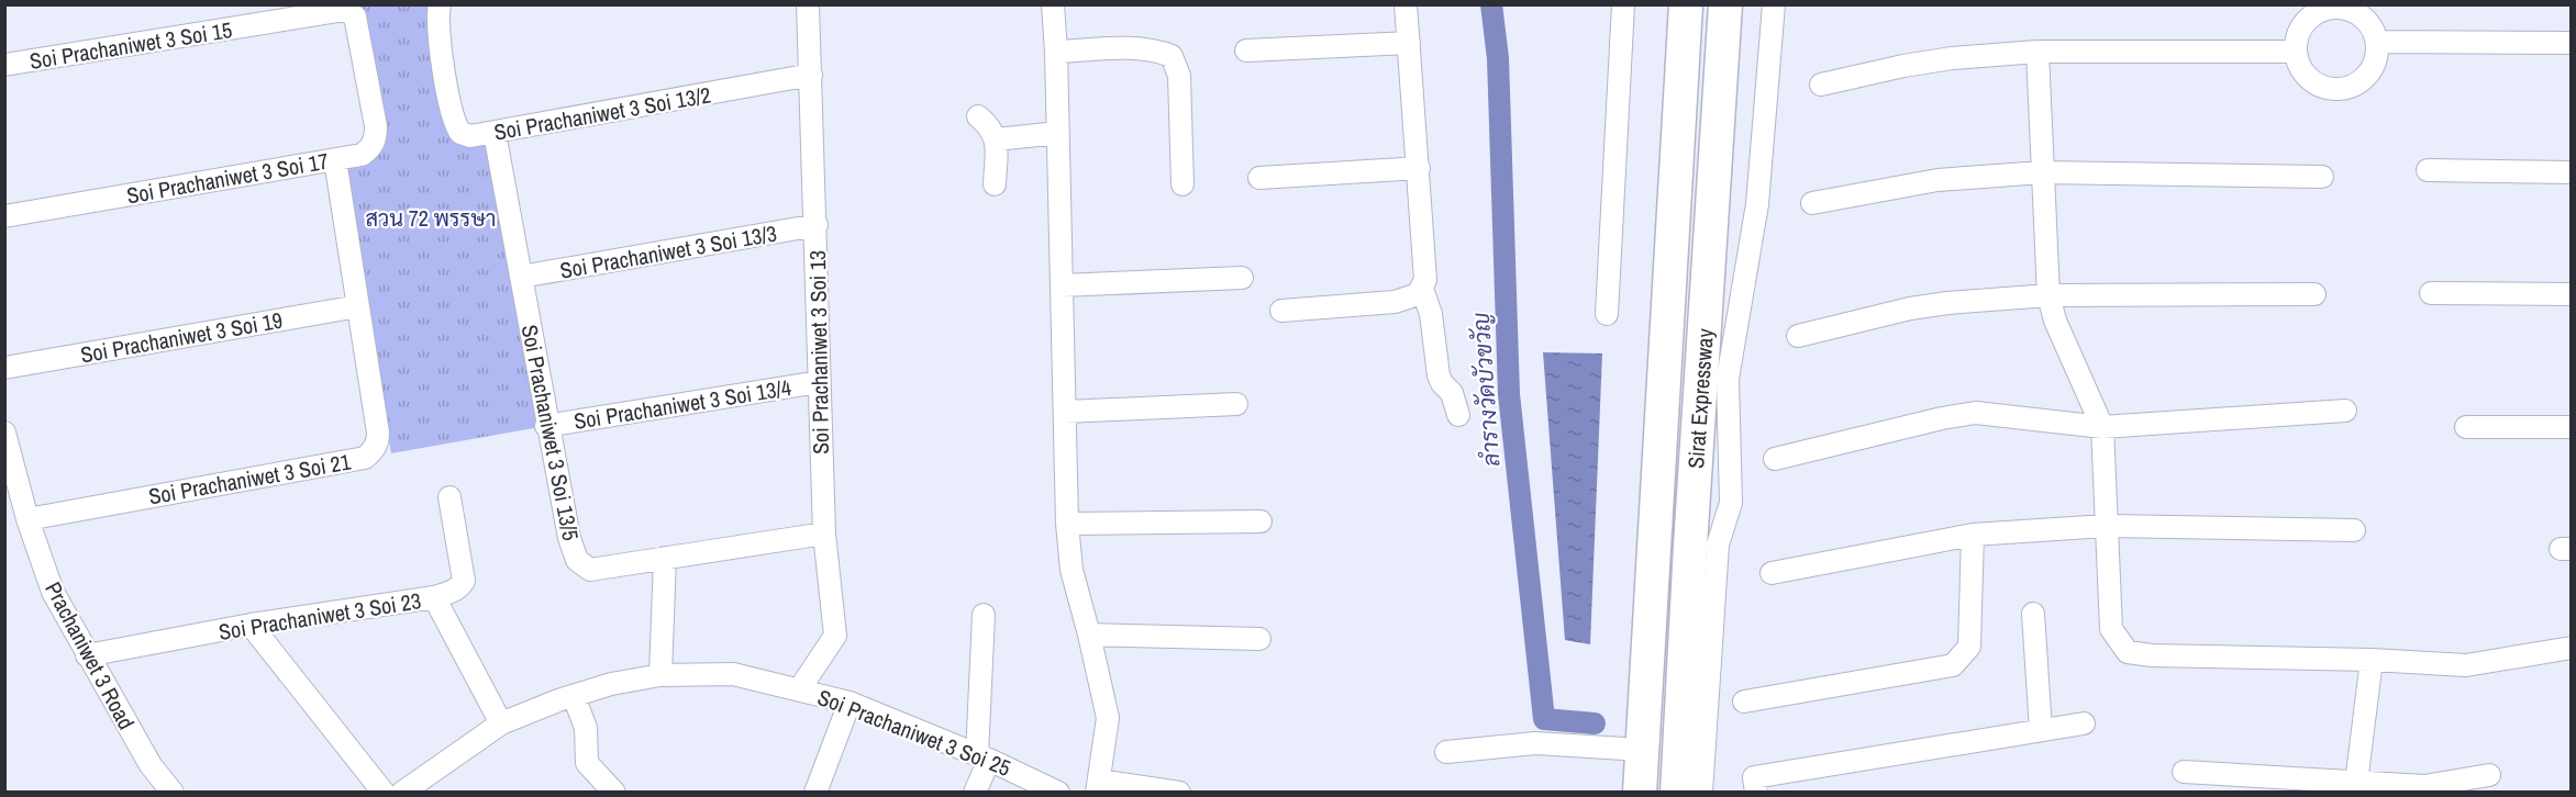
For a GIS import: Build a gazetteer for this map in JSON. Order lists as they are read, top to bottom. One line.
{"streets":{"highway":["Sirat Expressway"],"street":["Soi Prachaniwet 3 Soi 15","Soi Prachaniwet 3 Soi 13/2","Soi Prachaniwet 3 Soi 17","Soi Prachaniwet 3 Soi 13/3","Soi Prachaniwet 3 Soi 19","Soi Prachaniwet 3 Soi 13","Soi Prachaniwet 3 Soi 13/4","Soi Prachaniwet 3 Soi 13/5","Soi Prachaniwet 3 Soi 21","Soi Prachaniwet 3 Soi 23","Prachaniwet 3 Road","Soi Prachaniwet 3 Soi 25"]},"crossings":[["Soi Prachaniwet 3 Soi 15","Soi Prachaniwet 3 Soi 17"],["Soi Prachaniwet 3 Soi 13/2","Soi Prachaniwet 3 Soi 13"],["Soi Prachaniwet 3 Soi 13/2","Soi Prachaniwet 3 Soi 13/5"],["Soi Prachaniwet 3 Soi 17","Soi Prachaniwet 3 Soi 21"],["Soi Prachaniwet 3 Soi 13/3","Soi Prachaniwet 3 Soi 13"],["Soi Prachaniwet 3 Soi 13/3","Soi Prachaniwet 3 Soi 13/5"],["Soi Prachaniwet 3 Soi 19","Soi Prachaniwet 3 Soi 21"],["Soi Prachaniwet 3 Soi 13","Soi Prachaniwet 3 Soi 13/4"],["Soi Prachaniwet 3 Soi 13","Soi Prachaniwet 3 Soi 13/5"],["Soi Prachaniwet 3 Soi 13","Soi Prachaniwet 3 Soi 25"],["Soi Prachaniwet 3 Soi 13/4","Soi Prachaniwet 3 Soi 13/5"],["Soi Prachaniwet 3 Soi 21","Prachaniwet 3 Road"],["Soi Prachaniwet 3 Soi 23","Prachaniwet 3 Road"]],"water":["ลำรางวัดบัวขวัญ"],"parks":["สวน 72 พรรษา"]}
